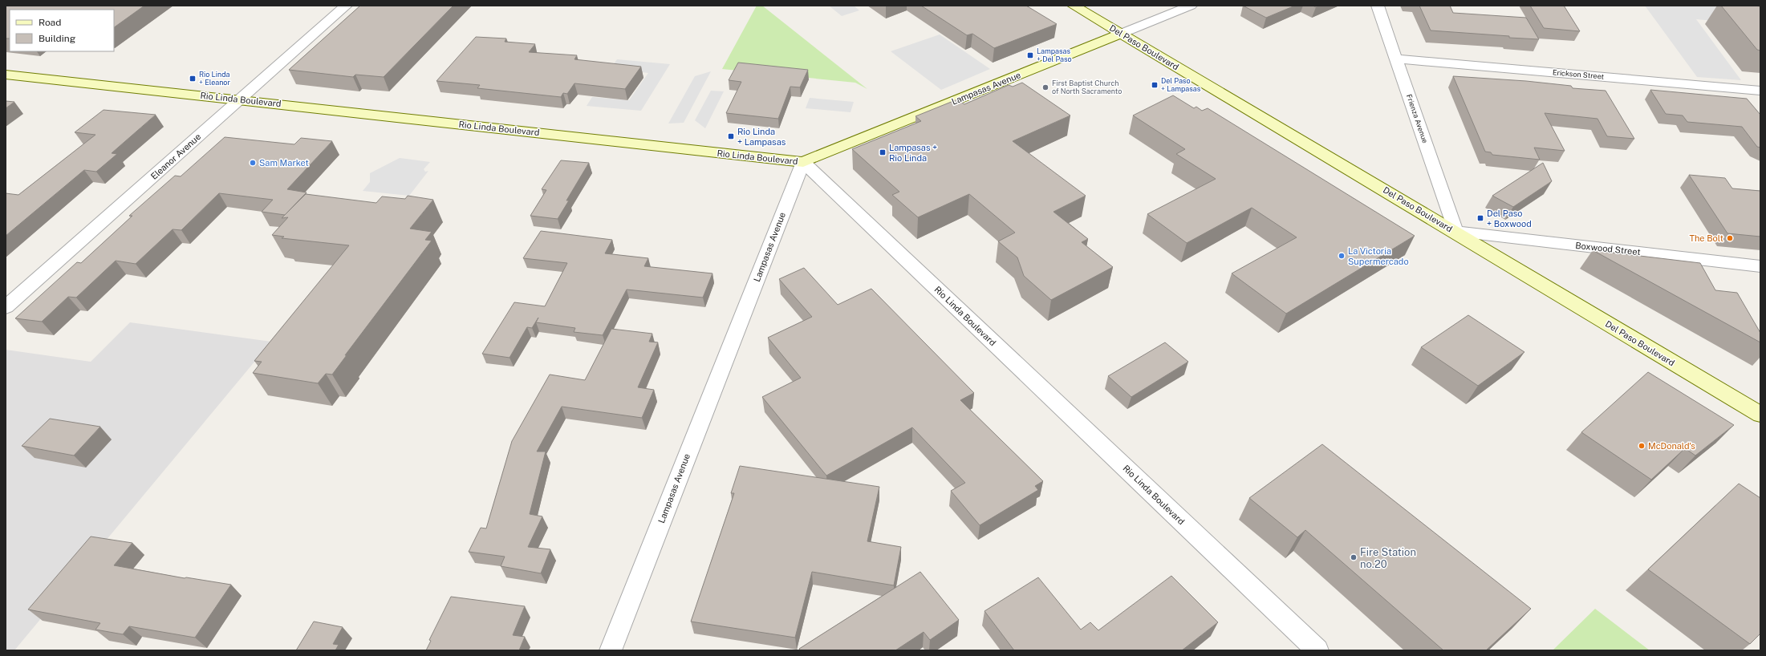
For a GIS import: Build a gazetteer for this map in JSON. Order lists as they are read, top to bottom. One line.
{"streets":{"main road":["Del Paso Boulevard","Lampasas Avenue","Rio Linda Boulevard"],"street":["Erickson Street","Frienza Avenue","Eleanor Avenue","Boxwood Street"]},"crossings":[["Del Paso Boulevard","Lampasas Avenue"],["Del Paso Boulevard","Frienza Avenue"],["Del Paso Boulevard","Boxwood Street"],["Erickson Street","Frienza Avenue"],["Lampasas Avenue","Rio Linda Boulevard"],["Rio Linda Boulevard","Eleanor Avenue"],["Frienza Avenue","Boxwood Street"]],"places":{"transit":["Lampasas + Del Paso","Rio Linda + Eleanor","Del Paso + Lampasas","Rio Linda + Lampasas","Lampasas + Rio Linda","Del Paso + Boxwood"],"other":["First Baptist Church of North Sacramento","Sam Market","The Bolt","La Victoria Supermercado","McDonald's","Fire Station no.20"]},"legend":["Road","Building"]}
